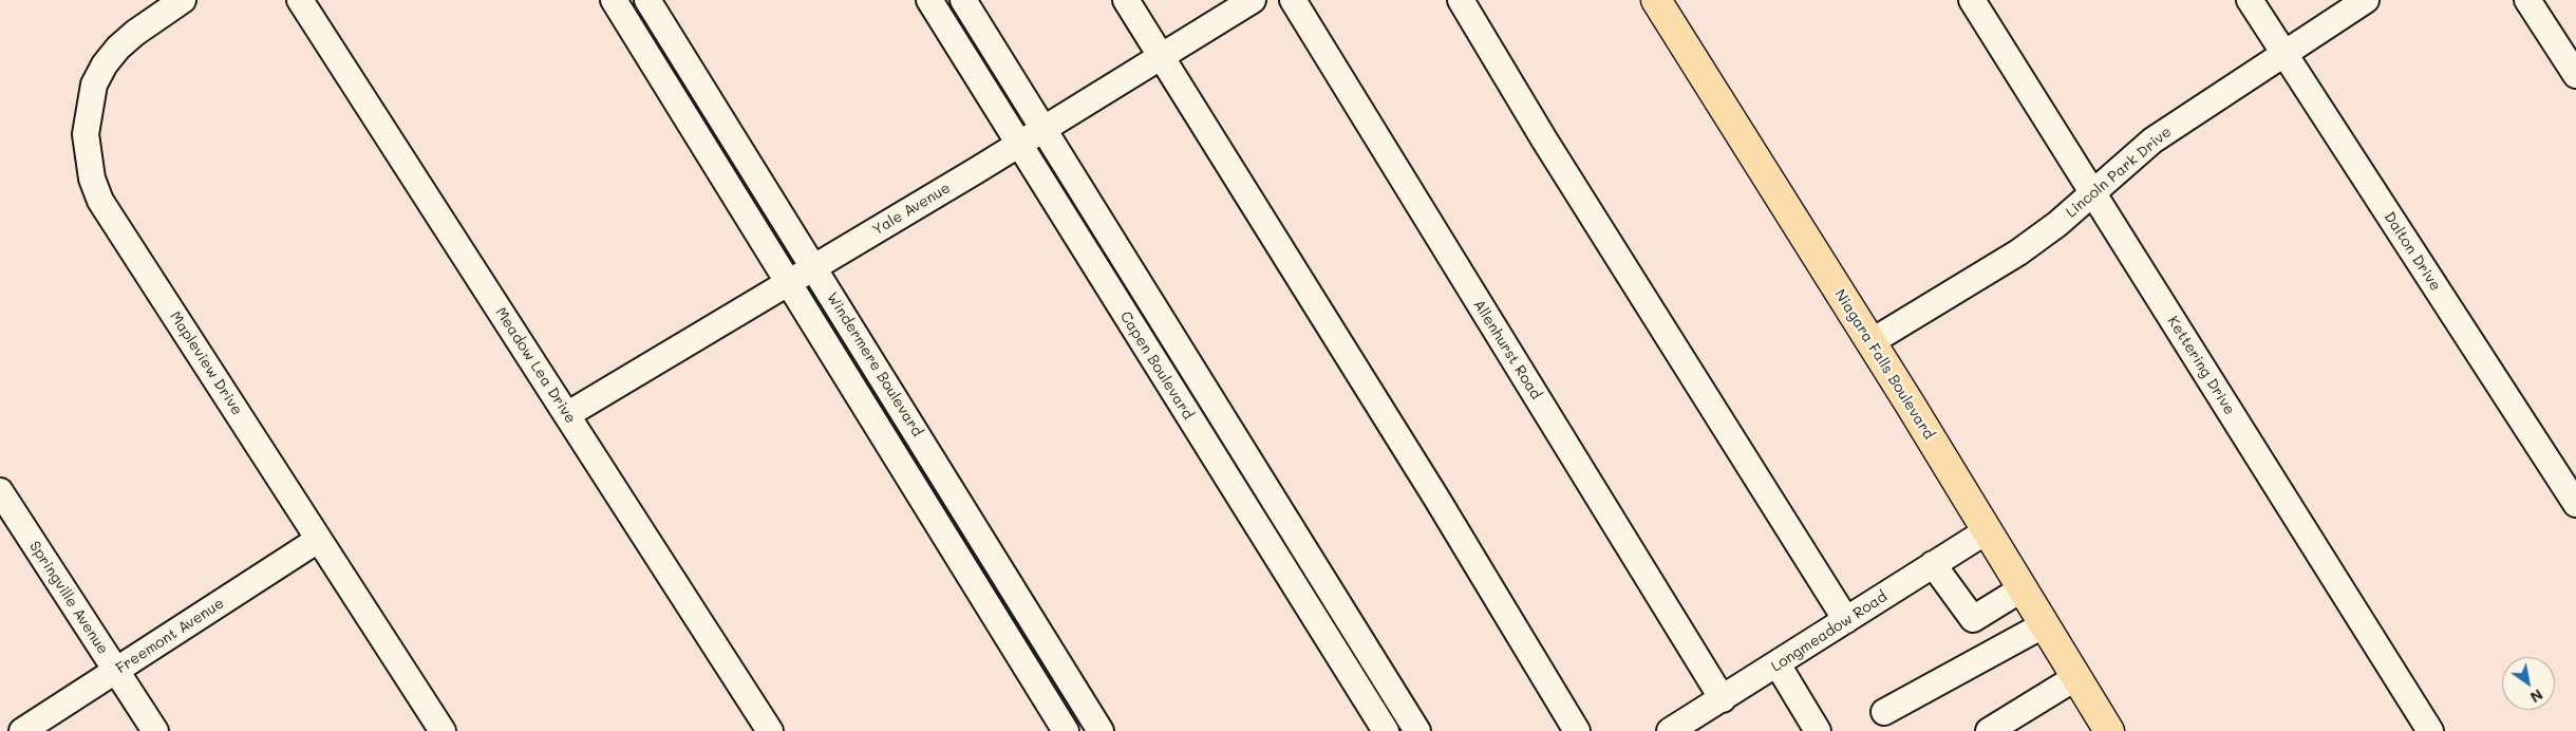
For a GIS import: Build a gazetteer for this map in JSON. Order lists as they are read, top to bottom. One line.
{"streets":{"main road":["Niagara Falls Boulevard"],"street":["Lincoln Park Drive","Yale Avenue","Dalton Drive","Allenhurst Road","Mapleview Drive","Windermere Boulevard","Meadow Lea Drive","Capen Boulevard","Kettering Drive","Springville Avenue","Longmeadow Road","Freemont Avenue"]},"crossings":[["Lincoln Park Drive","Dalton Drive"],["Lincoln Park Drive","Niagara Falls Boulevard"],["Lincoln Park Drive","Kettering Drive"],["Yale Avenue","Windermere Boulevard"],["Yale Avenue","Meadow Lea Drive"],["Yale Avenue","Capen Boulevard"],["Allenhurst Road","Longmeadow Road"],["Mapleview Drive","Freemont Avenue"],["Niagara Falls Boulevard","Longmeadow Road"],["Springville Avenue","Freemont Avenue"]],"north":"bottom right"}
